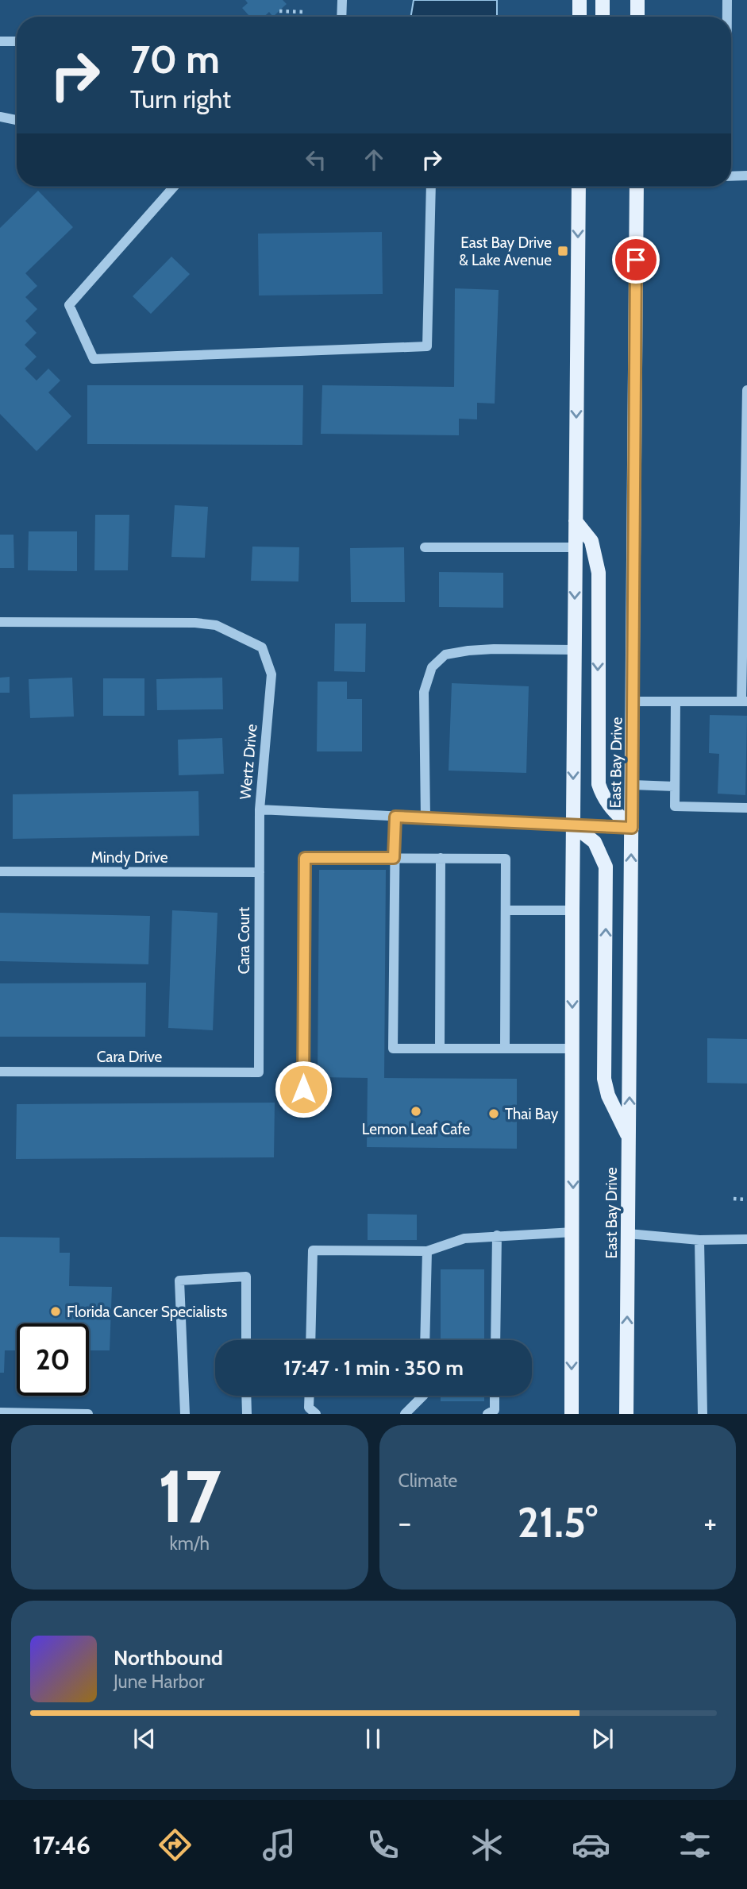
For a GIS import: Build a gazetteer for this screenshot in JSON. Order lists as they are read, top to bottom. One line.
{"streets":{"main road":["East Bay Drive"],"street":["Wertz Drive","Mindy Drive","Cara Court","Cara Drive"]},"crossings":[["Wertz Drive","East Bay Drive"],["Wertz Drive","Cara Court"],["Mindy Drive","Cara Court"],["Cara Court","Cara Drive"]],"places":{"transit":["East Bay Drive & Lake Avenue"],"other":["Lemon Leaf Cafe","Thai Bay","Florida Cancer Specialists"]},"page":{"turn":["70 m","Turn right"],"limit":"20","trip":"17:47 · 1 min · 350 m","tile":[["17","km/h"],"Climate"],"heat":["−","21.5°","+"],"song":["Northbound","June Harbor"],"tabs":"17:46"}}
